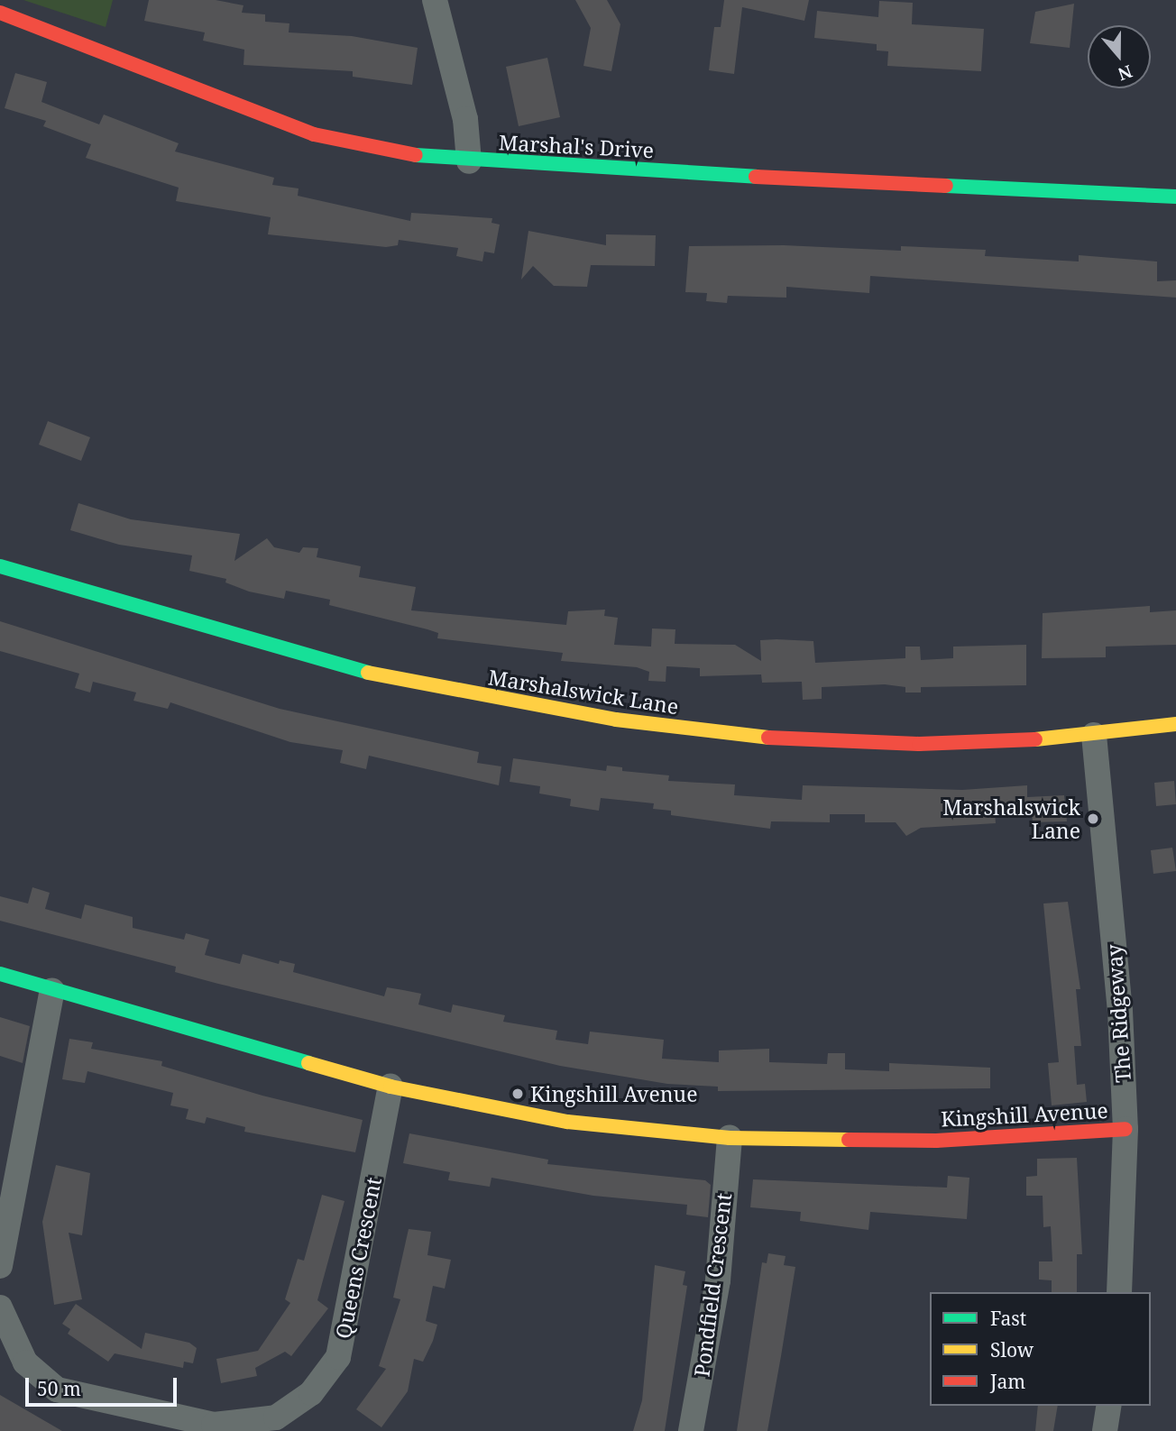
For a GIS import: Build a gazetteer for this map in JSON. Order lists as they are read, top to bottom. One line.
{"streets":{"street":["Marshal's Drive","Marshalswick Lane","The Ridgeway","Kingshill Avenue","Queens Crescent","Pondfield Crescent"]},"crossings":[["Marshalswick Lane","The Ridgeway"],["The Ridgeway","Kingshill Avenue"],["Kingshill Avenue","Queens Crescent"],["Kingshill Avenue","Pondfield Crescent"]],"places":["Marshalswick Lane","Kingshill Avenue"],"legend":["Fast","Slow","Jam"],"scale_bar":"50 m","north":"bottom"}
